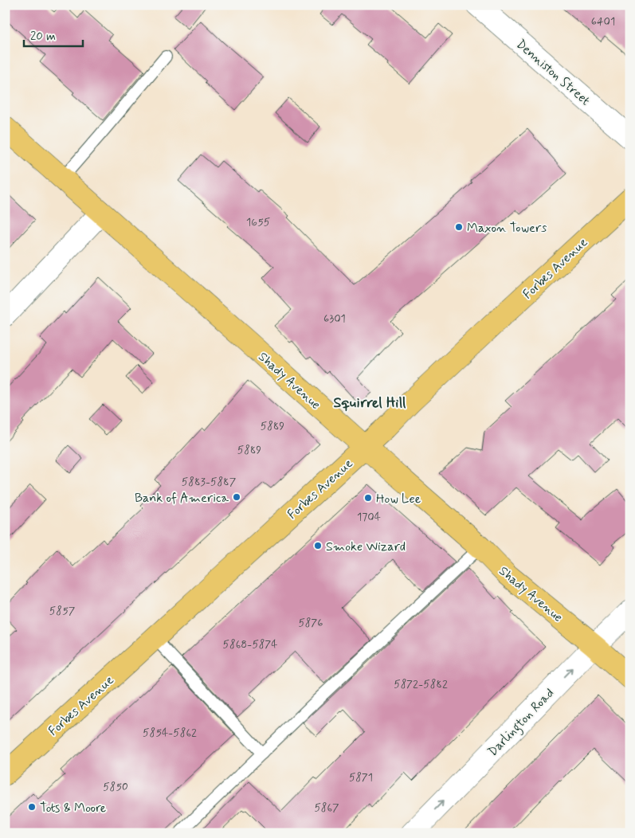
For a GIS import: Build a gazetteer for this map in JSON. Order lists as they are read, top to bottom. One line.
{"streets":{"main road":["Forbes Avenue","Shady Avenue"],"street":["Denniston Street","Darlington Road"]},"crossings":[["Forbes Avenue","Shady Avenue"],["Shady Avenue","Darlington Road"]],"one_way":["Darlington Road"],"districts":["Squirrel Hill"],"places":["Maxon Towers","Bank of America","How Lee","Smoke Wizard","Tots & Moore"],"house_numbers":["6401","1655","6301","5889","5889","5883-5887","1704","5857","5876","5868-5874","5872-5882","5854-5862","5871","5850","5867"],"scale_bar":"20 m"}
